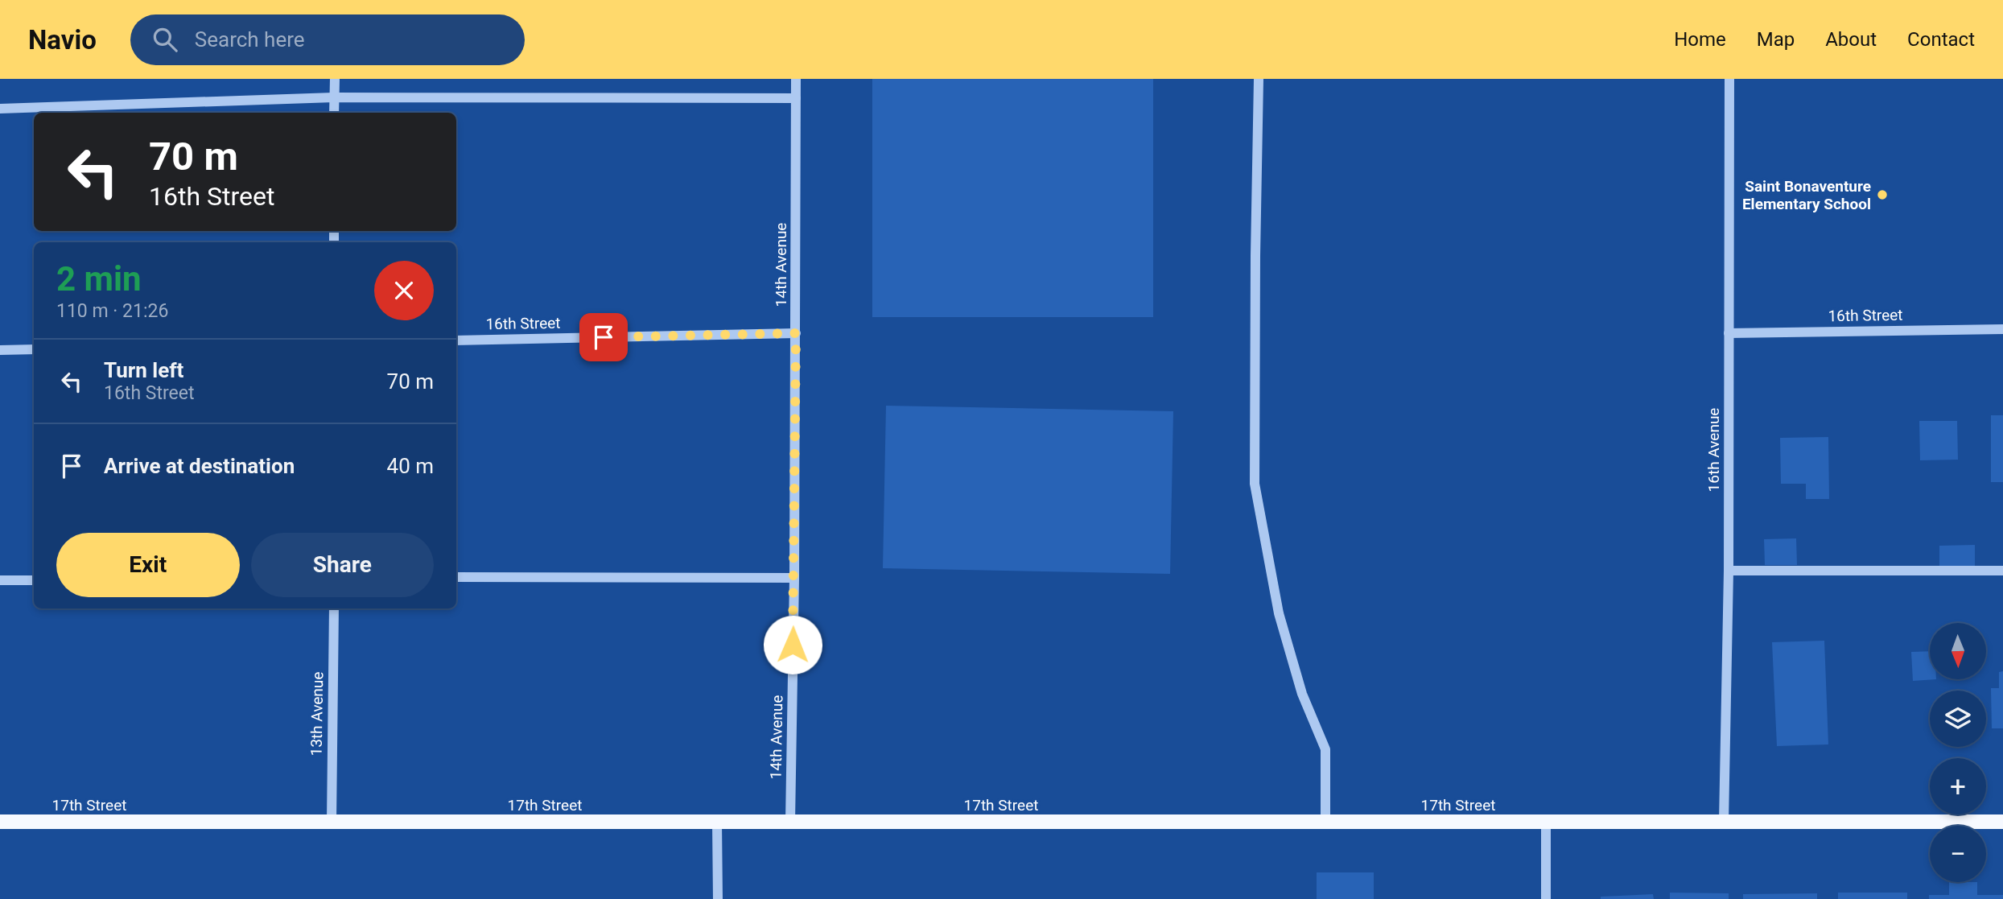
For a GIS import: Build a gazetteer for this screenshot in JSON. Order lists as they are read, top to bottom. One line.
{"streets":{"main road":["17th Street"],"street":["14th Avenue","16th Street","16th Avenue","13th Avenue"]},"crossings":[["14th Avenue","16th Street"],["14th Avenue","17th Street"],["16th Street","16th Avenue"],["16th Avenue","17th Street"],["13th Avenue","17th Street"]],"places":["Saint Bonaventure Elementary School"],"north":"bottom","page":{"header":"Navio","search":"Search here","nav":["Home","Map","About","Contact"],"turn":["70 m","16th Street"],"heading":["2 min","110 m · 21:26"],"list":[{"name":"Turn left","note":"16th Street","value":"70 m"},{"name":"Arrive at destination","value":"40 m"}],"buttons":["Exit","Share"],"map_buttons":["+","−"]}}
